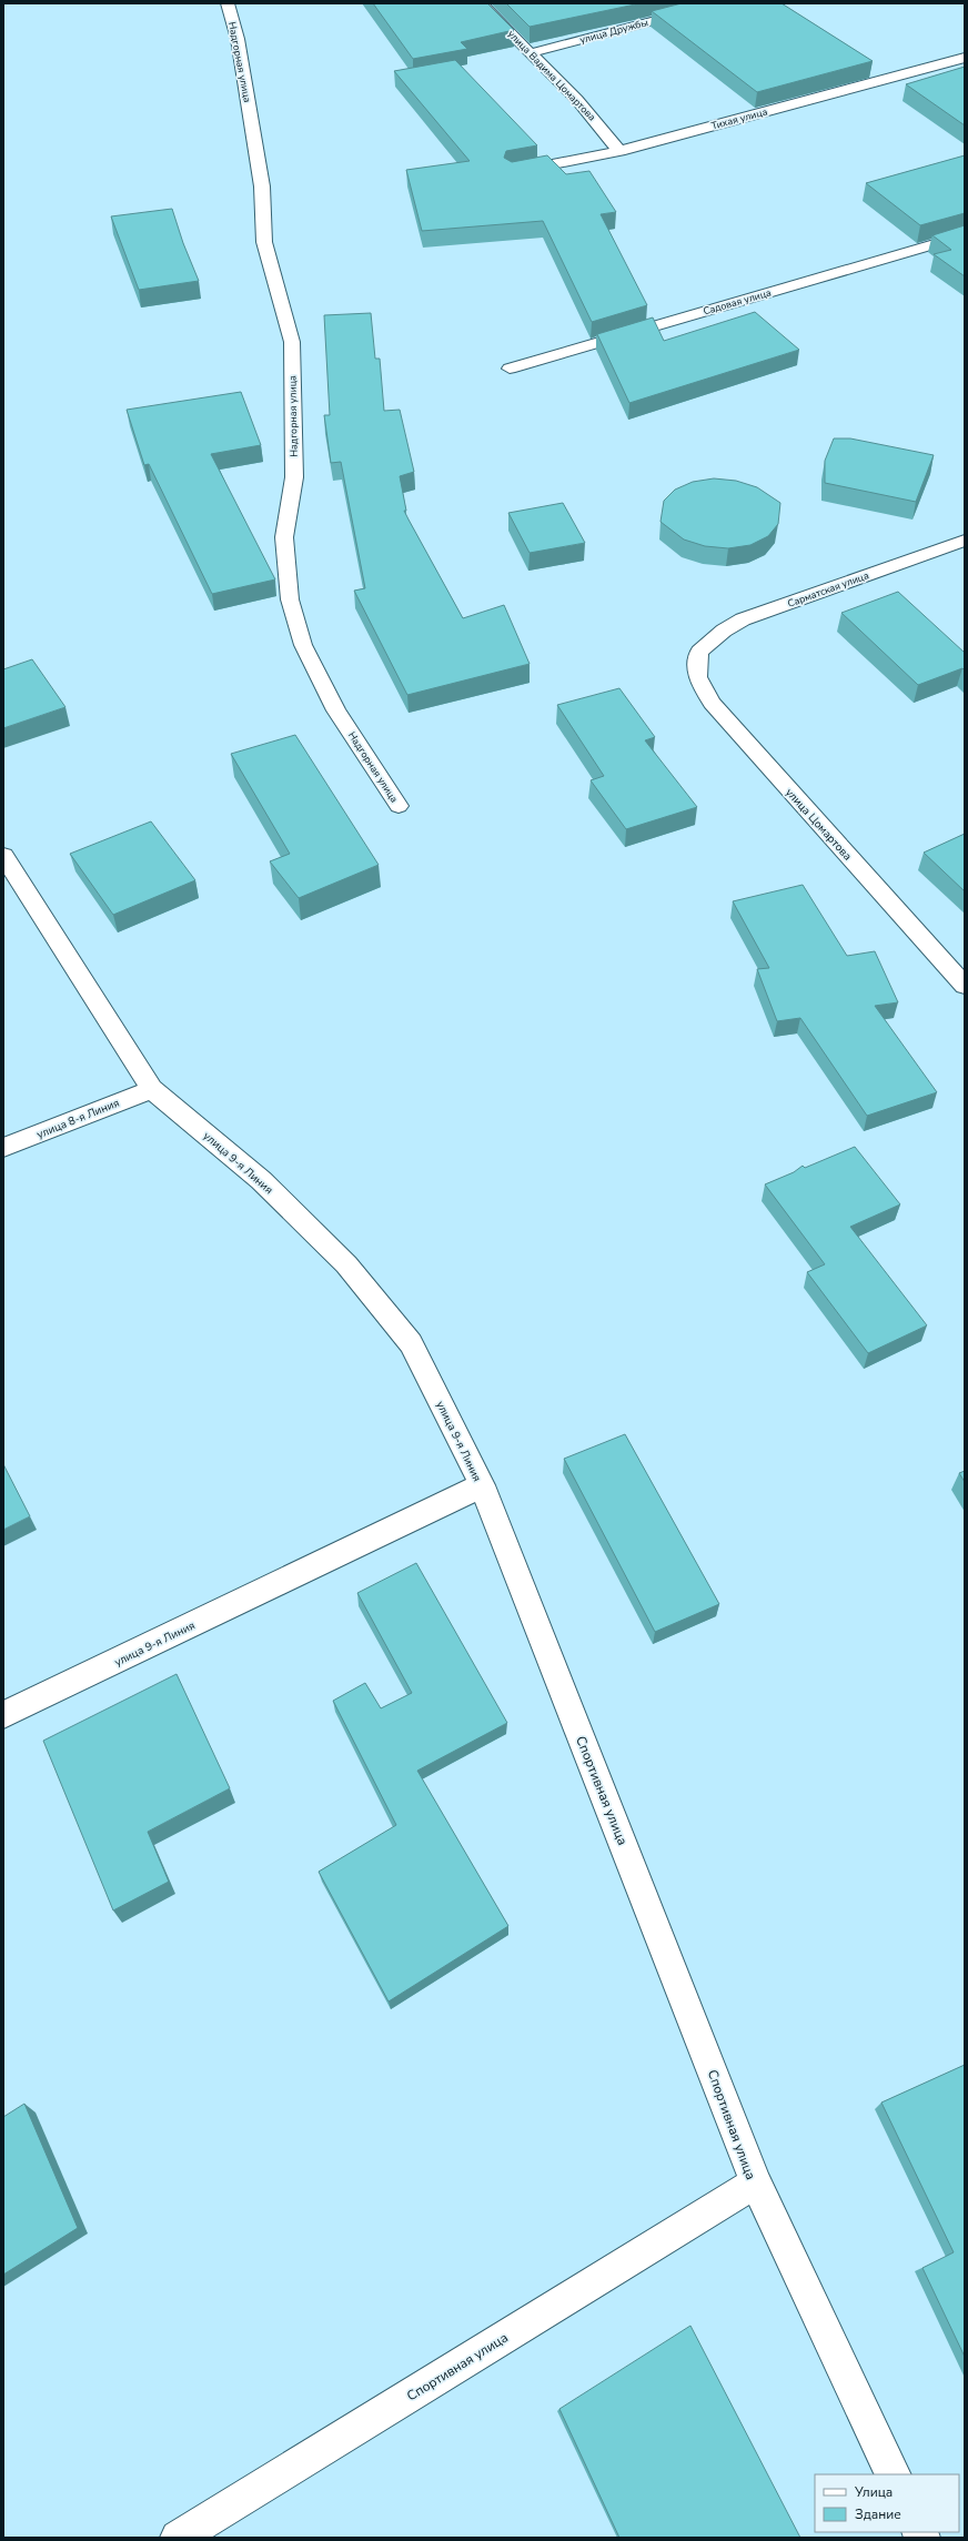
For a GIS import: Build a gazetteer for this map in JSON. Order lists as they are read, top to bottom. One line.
{"streets":{"street":["улица Дружбы","Надгорная улица","улица Вадима Цомартова","Тихая улица","Садовая улица","Сарматская улица","улица Цомартова","улица 8-я Линия","улица 9-я Линия","Спортивная улица"]},"crossings":[["улица Дружбы","улица Вадима Цомартова"],["улица Вадима Цомартова","Тихая улица"],["Сарматская улица","улица Цомартова"],["улица 8-я Линия","улица 9-я Линия"],["улица 9-я Линия","Спортивная улица"]],"legend":["Улица","Здание"]}
